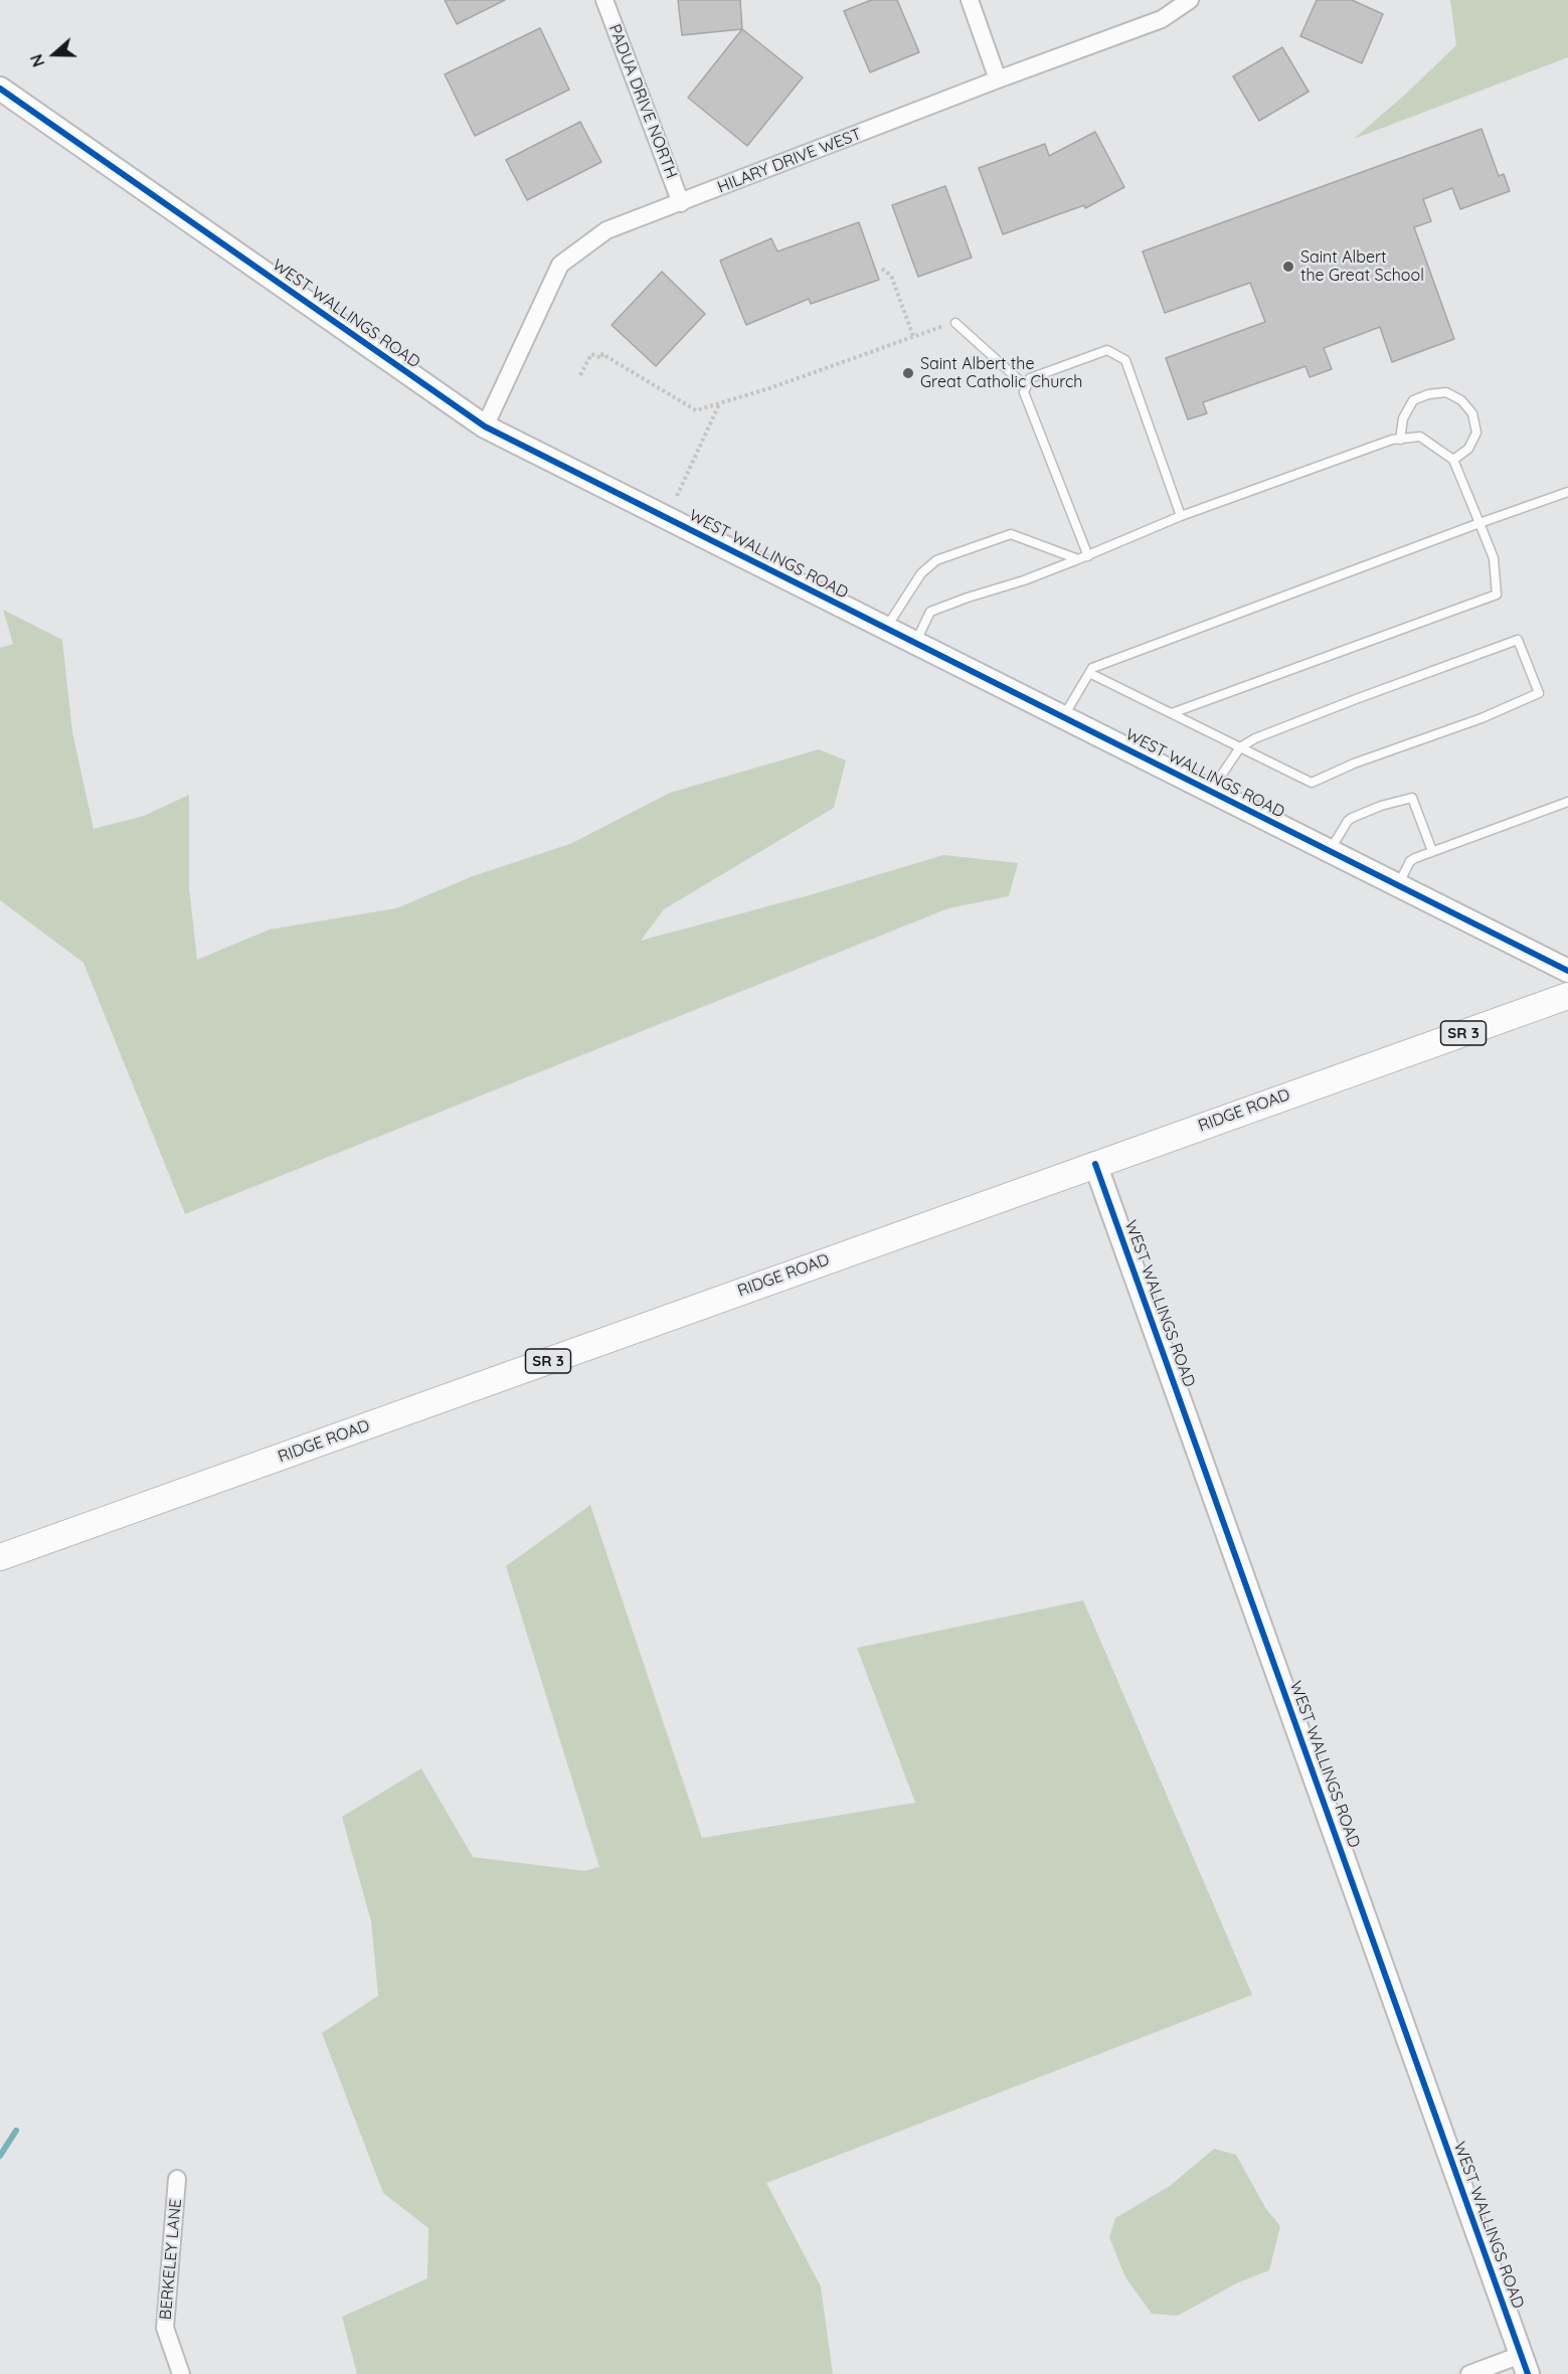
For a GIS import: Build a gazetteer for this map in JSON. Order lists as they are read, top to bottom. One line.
{"streets":{"main road":["SR 3","RIDGE ROAD"],"street":["PADUA DRIVE NORTH","HILARY DRIVE WEST","WEST WALLINGS ROAD","BERKELEY LANE"]},"crossings":[["PADUA DRIVE NORTH","HILARY DRIVE WEST"],["HILARY DRIVE WEST","WEST WALLINGS ROAD"],["WEST WALLINGS ROAD","RIDGE ROAD"]],"places":["Saint Albert the Great School","Saint Albert the Great Catholic Church"],"north":"left"}
